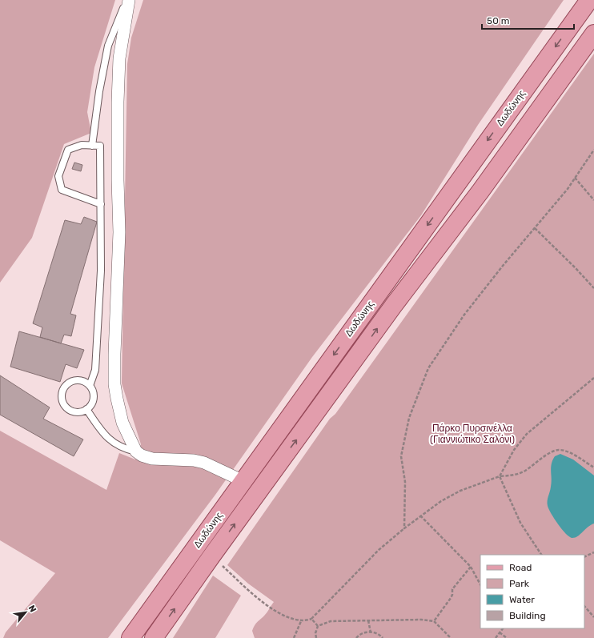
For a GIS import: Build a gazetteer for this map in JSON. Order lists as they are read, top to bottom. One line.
{"streets":{"main road":["Δωδώνης"]},"parks":["Πάρκο Πυρσινέλλα (Γιαννιώτικο Σαλόνι)"],"legend":["Road","Park","Water","Building"],"scale_bar":"50 m","north":"top right"}
